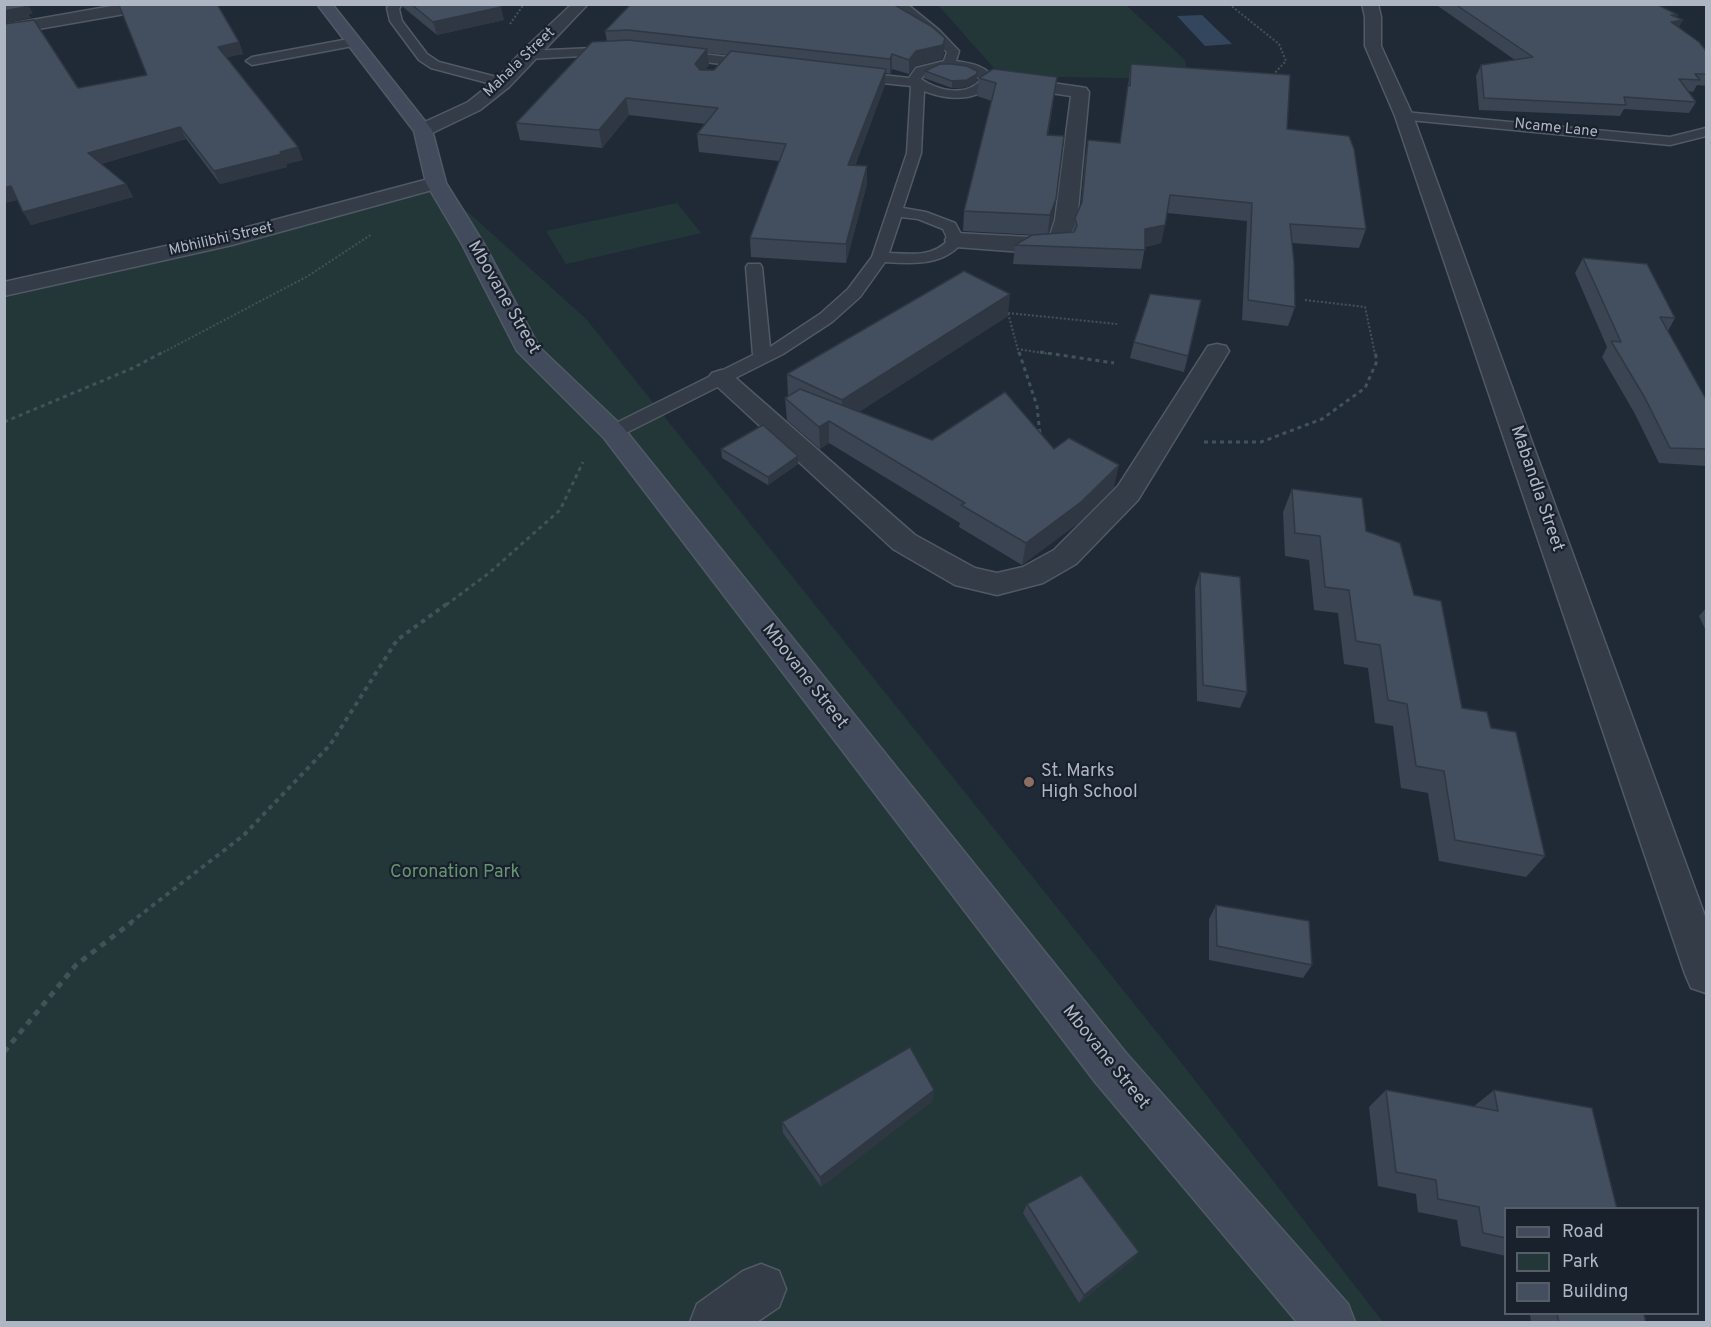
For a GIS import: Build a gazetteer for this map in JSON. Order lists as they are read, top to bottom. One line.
{"streets":{"street":["Mahala Street","Mbhilibhi Street","Mbovane Street","Mabandla Street"],"lane":["Ncame Lane"]},"crossings":[["Mahala Street","Mbovane Street"],["Ncame Lane","Mabandla Street"],["Mbhilibhi Street","Mbovane Street"]],"parks":["Coronation Park"],"places":["St. Marks High School"],"legend":["Road","Park","Building"]}
